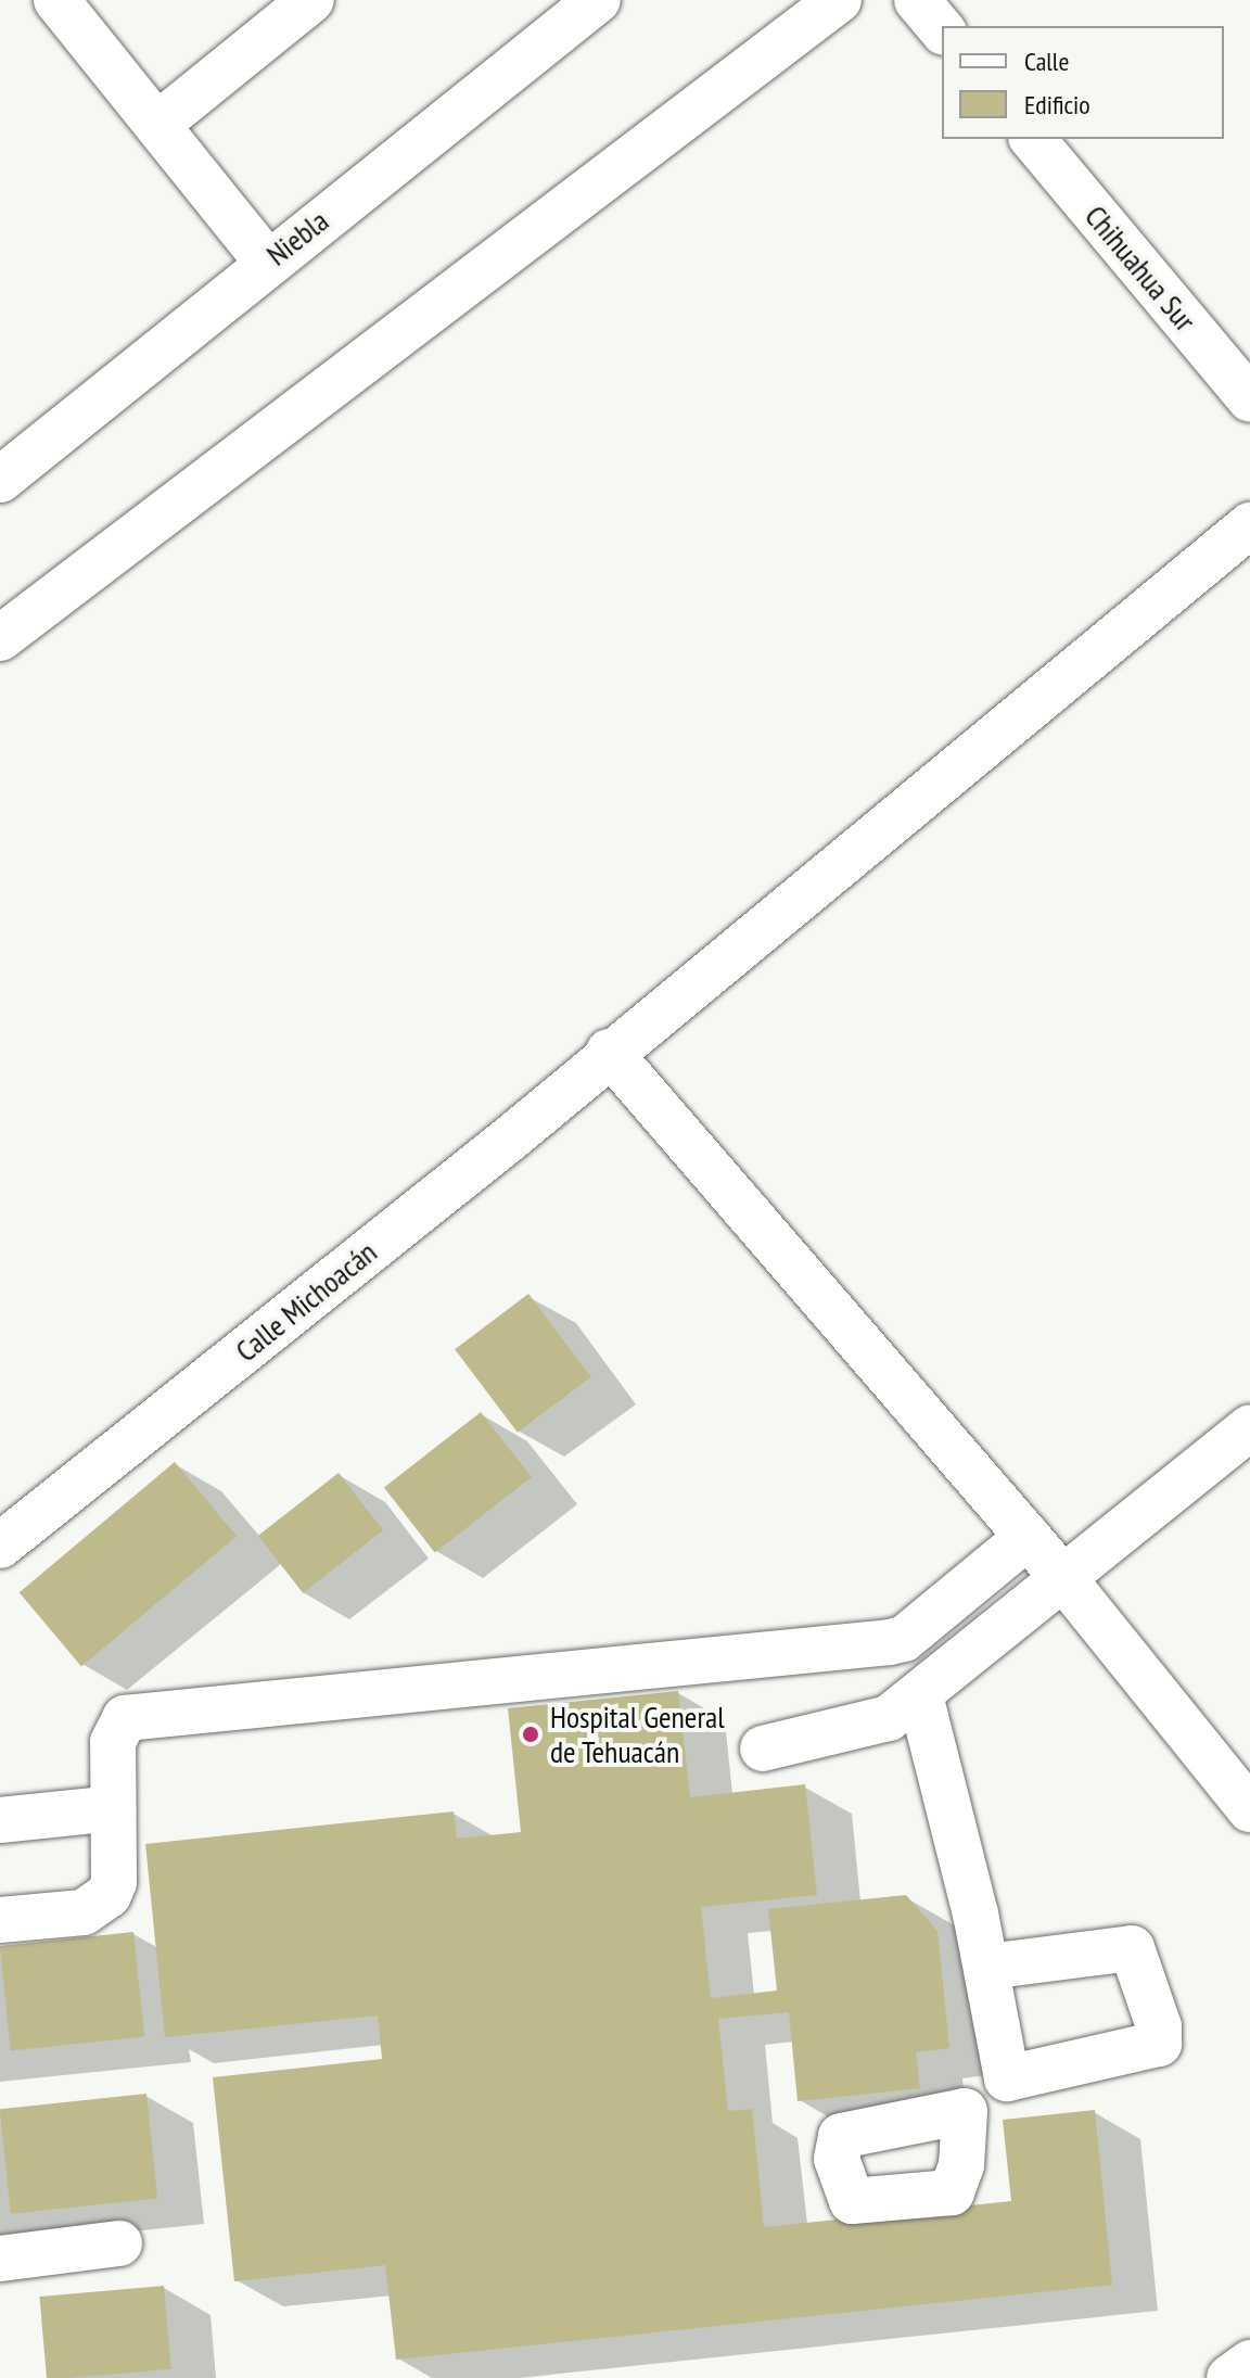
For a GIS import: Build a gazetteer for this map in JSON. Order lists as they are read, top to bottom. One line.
{"streets":{"street":["Niebla","Chihuahua Sur","Calle Michoacán"]},"places":["Hospital General de Tehuacán"],"legend":["Calle","Edificio"]}
